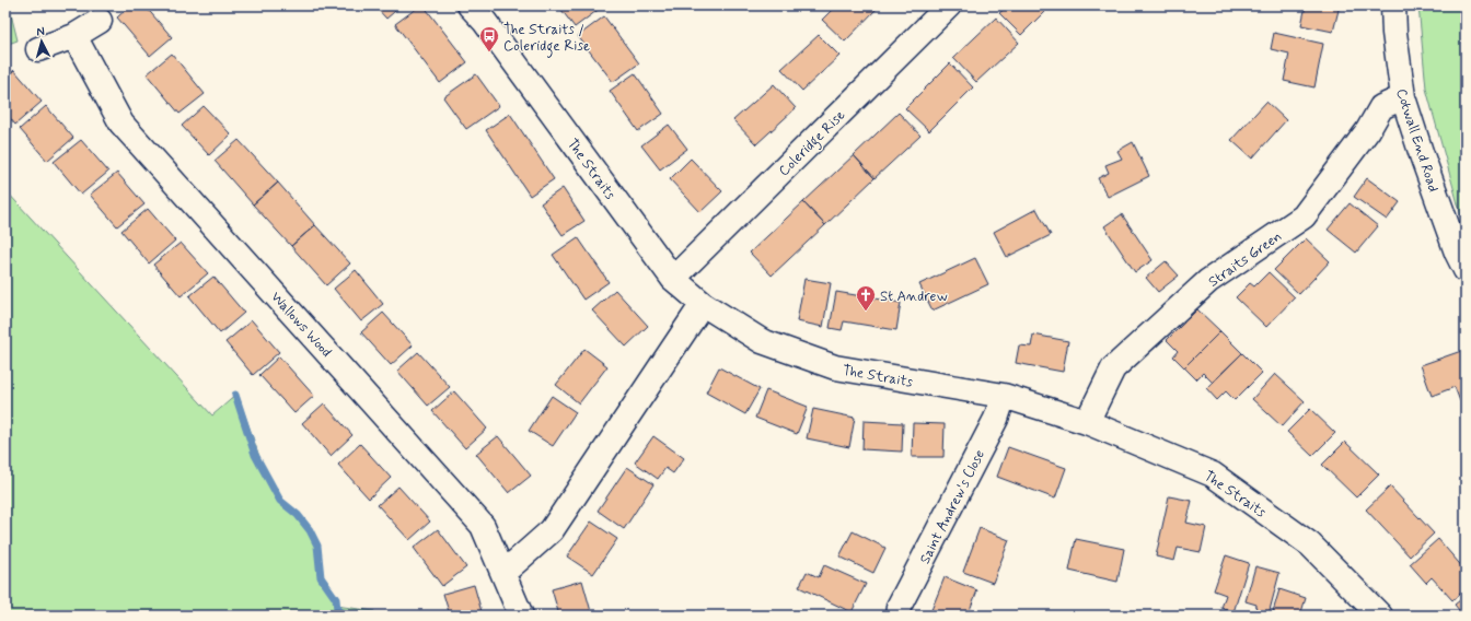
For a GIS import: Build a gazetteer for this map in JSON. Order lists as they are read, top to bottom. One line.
{"streets":{"street":["Cotwall End Road","Coleridge Rise","The Straits","Straits Green","Wallows Wood","Saint Andrew's Close"]},"crossings":[["Cotwall End Road","Straits Green"],["Coleridge Rise","The Straits"],["The Straits","Straits Green"],["The Straits","Saint Andrew's Close"]],"places":{"bus stop":["The Straits / Coleridge Rise"],"church":["St Andrew"]},"north":"top"}
